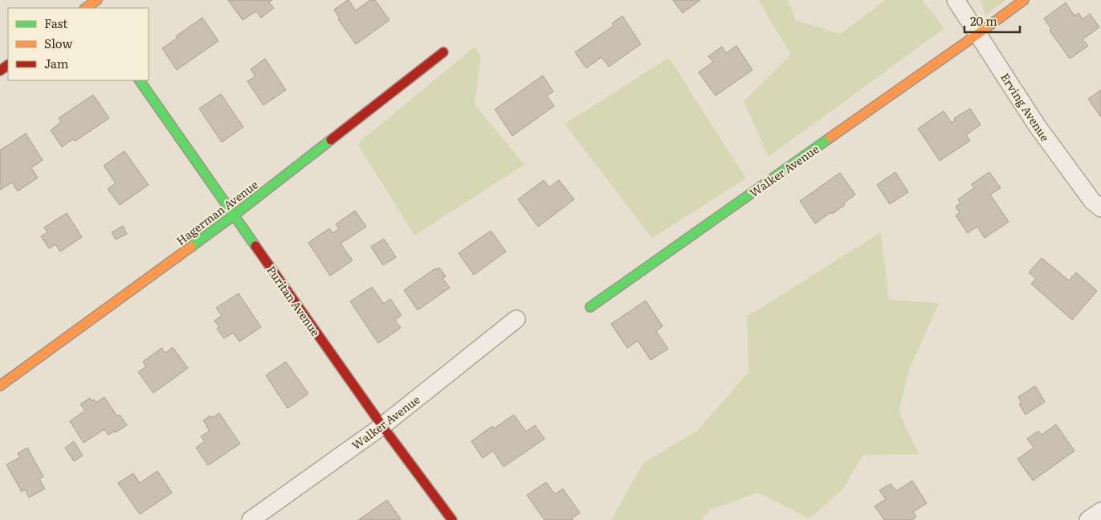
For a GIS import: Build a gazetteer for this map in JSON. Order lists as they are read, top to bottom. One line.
{"streets":{"street":["Erving Avenue","Walker Avenue","Hagerman Avenue","Puritan Avenue"]},"crossings":[["Erving Avenue","Walker Avenue"],["Walker Avenue","Puritan Avenue"],["Hagerman Avenue","Puritan Avenue"]],"legend":["Fast","Slow","Jam"],"scale_bar":"20 m"}
